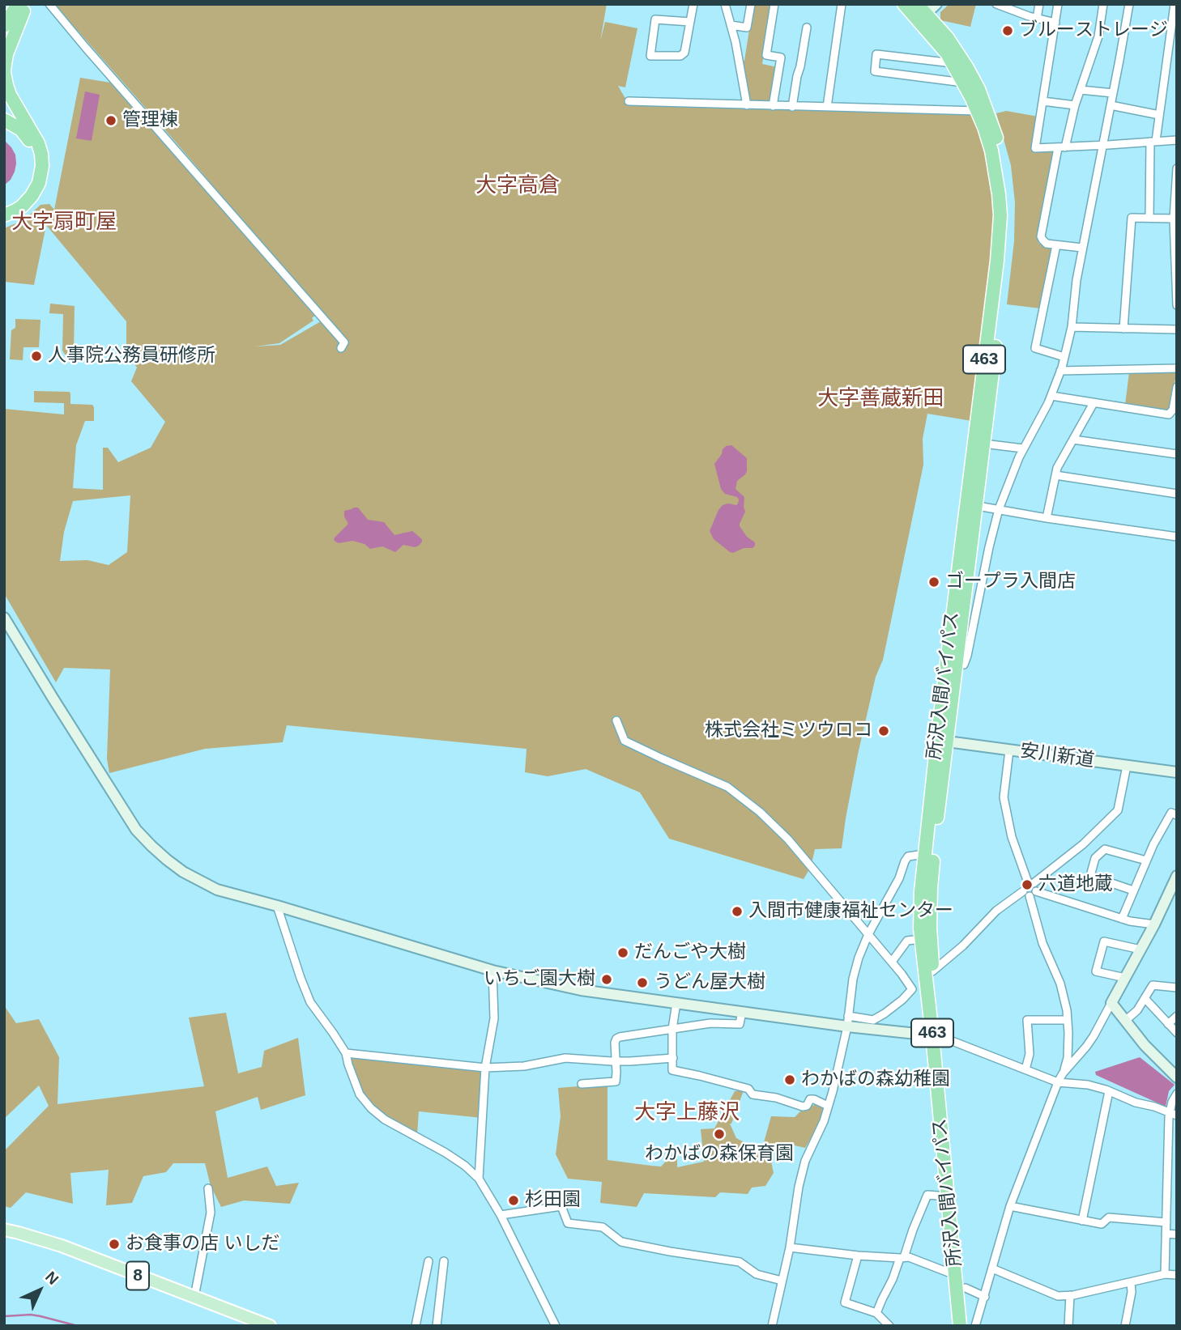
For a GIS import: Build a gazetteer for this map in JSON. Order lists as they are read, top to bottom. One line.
{"streets":{"highway":["463","所沢入間バイパス"],"main road":["8"],"street":["安川新道"]},"crossings":[["所沢入間バイパス","安川新道"]],"districts":["大字高倉","大字扇町屋","大字善蔵新田","大字上藤沢"],"places":["ブルーストレージ","管理棟","人事院公務員研修所","ゴープラ入間店","株式会社ミツウロコ","六道地蔵","入間市健康福祉センター","だんごや大樹","いちご園大樹","うどん屋大樹","わかばの森幼稚園","わかばの森保育園","杉田園","お食事の店 いしだ"],"north":"top right"}
